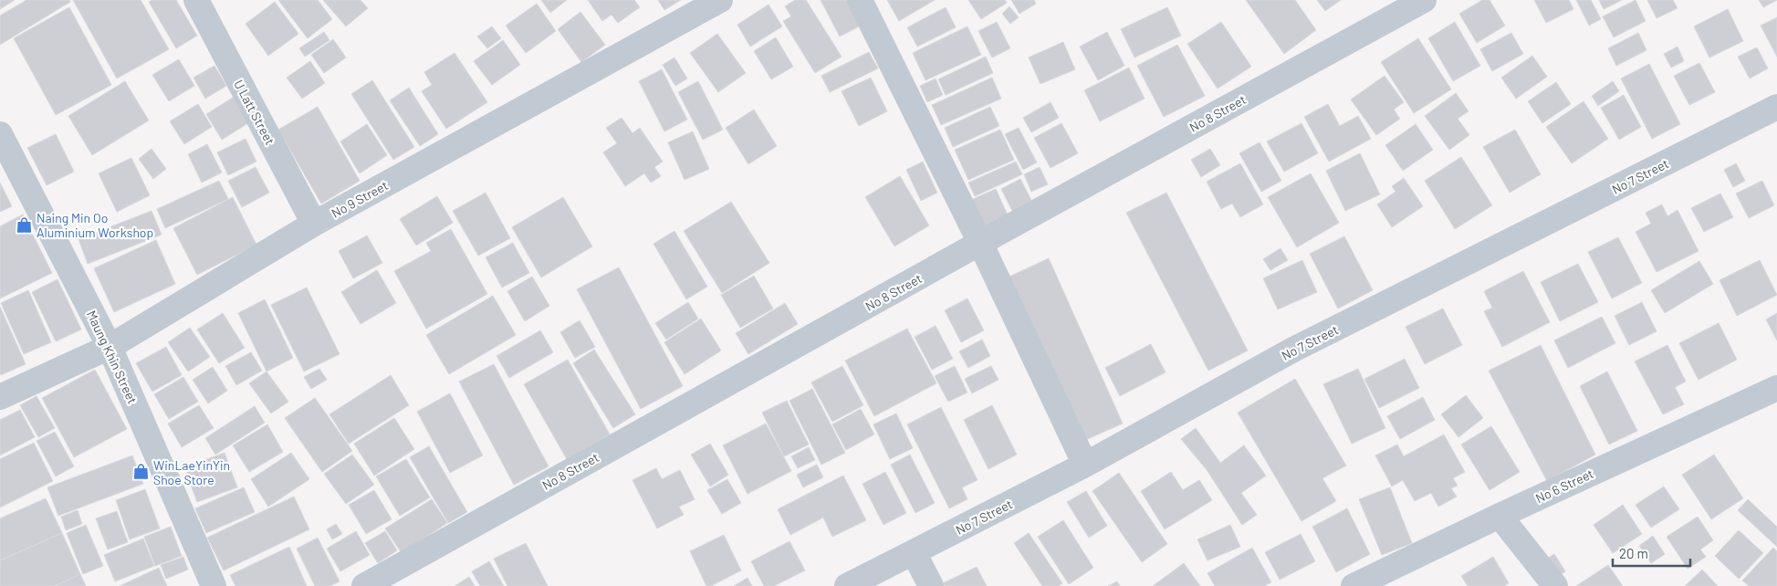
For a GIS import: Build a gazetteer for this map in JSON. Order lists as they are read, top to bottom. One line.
{"streets":{"street":["U Latt Street","No 8 Street","No 7 Street","No 9 Street","Maung Khin Street","No 6 Street"]},"crossings":[["U Latt Street","No 9 Street"],["No 9 Street","Maung Khin Street"]],"places":{"shop":["Naing Min Oo Aluminium Workshop","WinLaeYinYin Shoe Store"]},"scale_bar":"20 m"}
